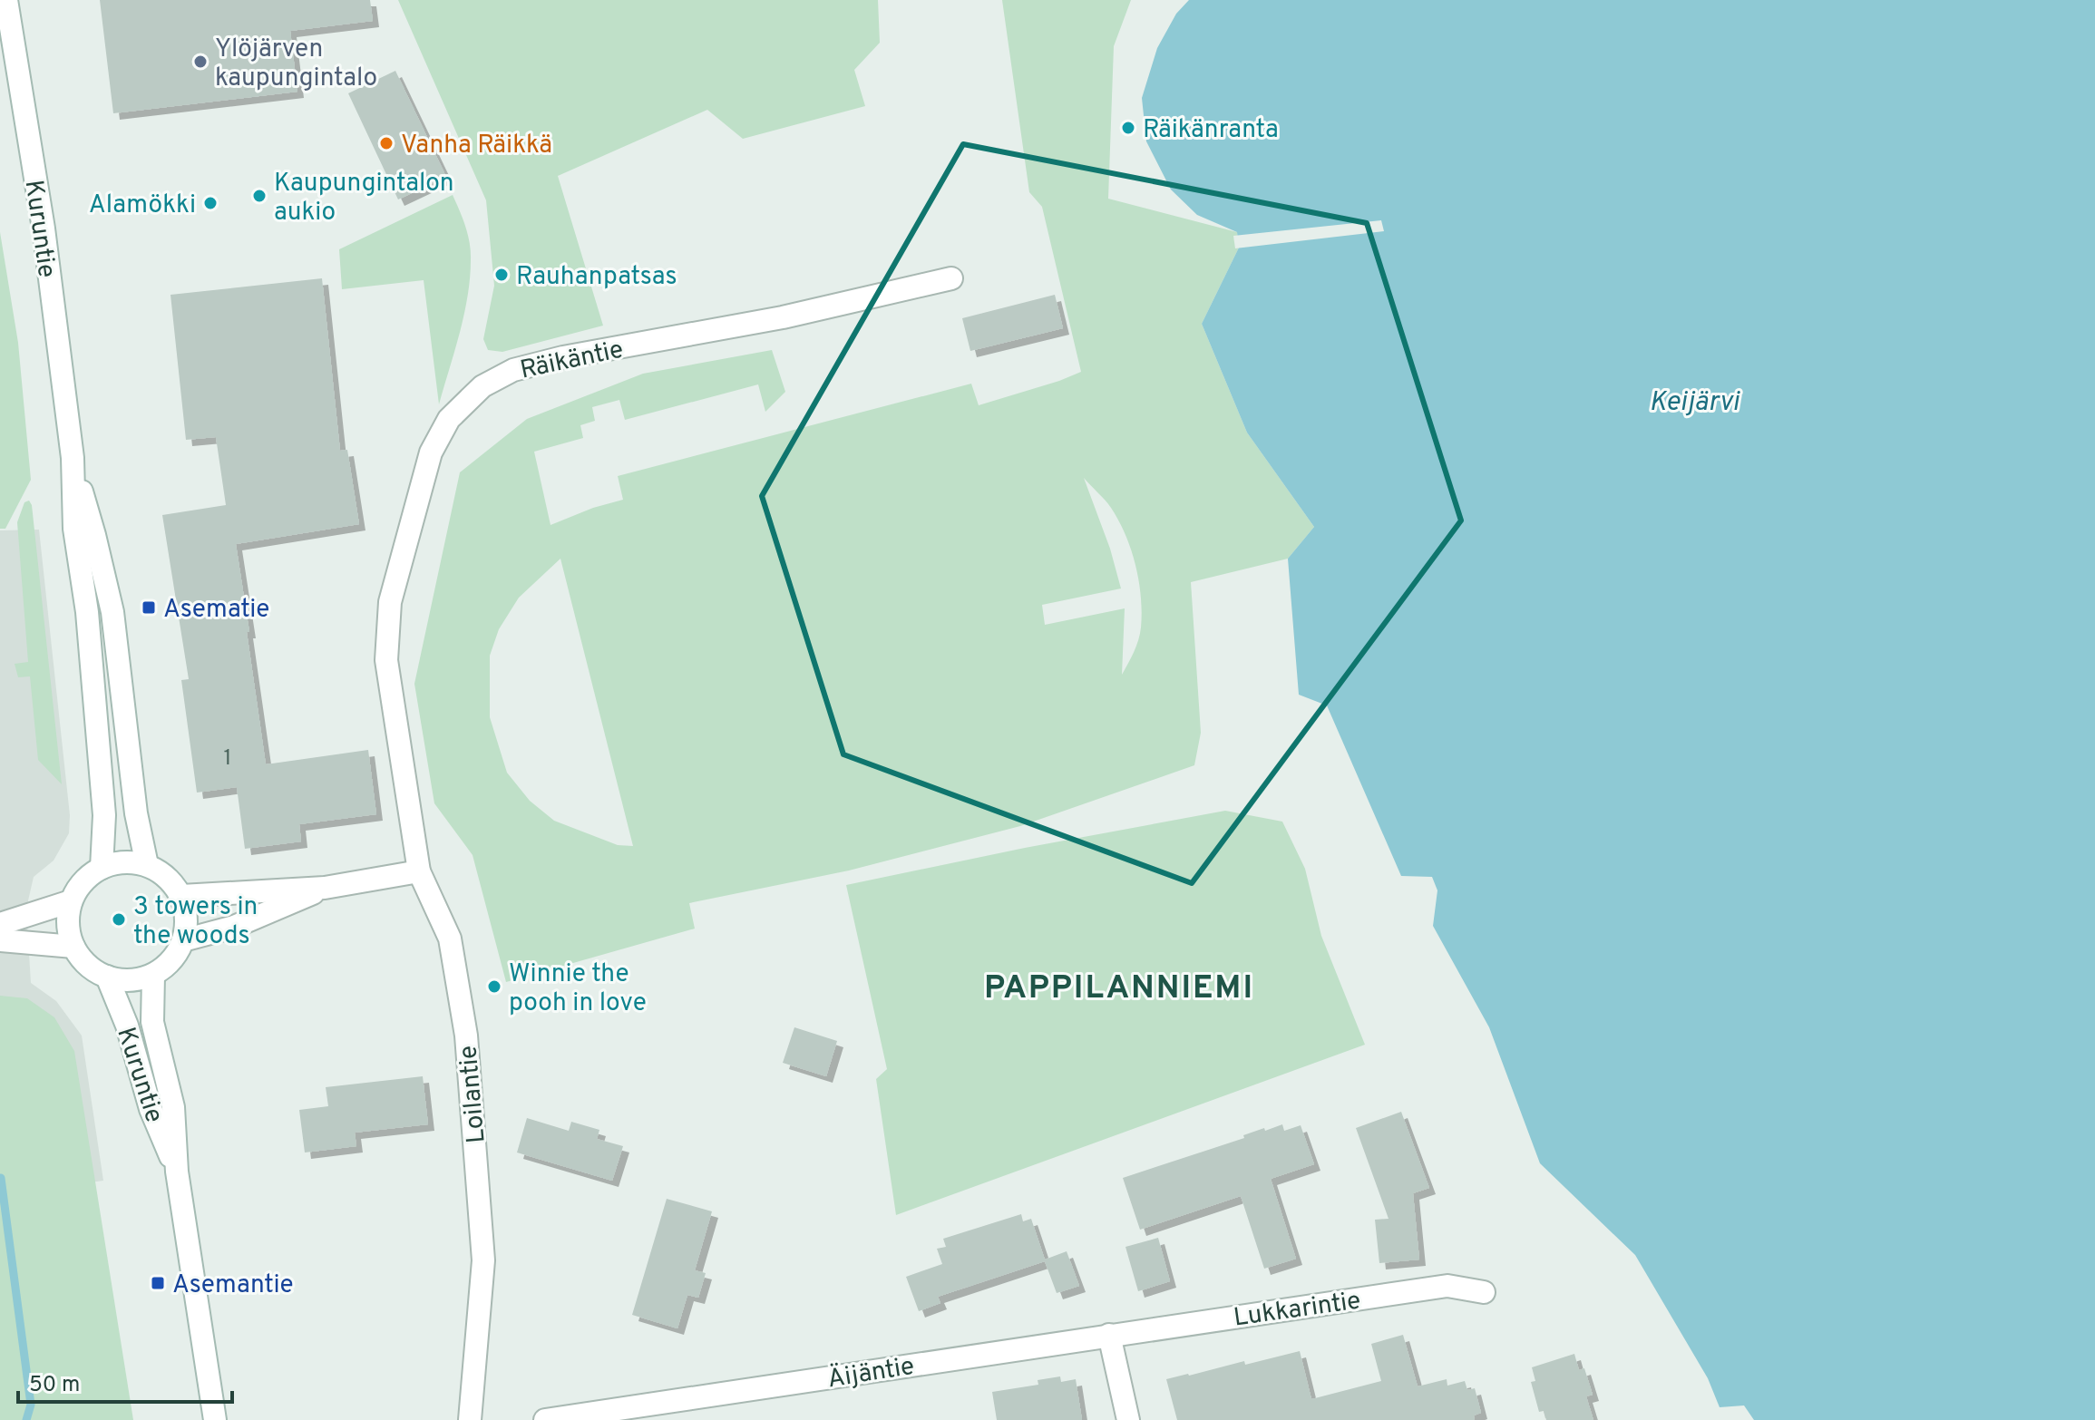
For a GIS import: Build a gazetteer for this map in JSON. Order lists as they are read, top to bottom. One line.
{"streets":{"street":["Kuruntie","Räikäntie","Loilantie","Lukkarintie","Äijäntie"]},"crossings":[["Räikäntie","Loilantie"],["Lukkarintie","Äijäntie"]],"districts":["PAPPILANNIEMI"],"water":["Keijärvi"],"places":{"other":["Ylöjärven kaupungintalo","Räikänranta","Vanha Räikkä","Kaupungintalon aukio","Alamökki","Rauhanpatsas","3 towers in the woods","Winnie the pooh in love"],"transit":["Asematie","Asemantie"]},"house_numbers":["1"],"scale_bar":"50 m"}
